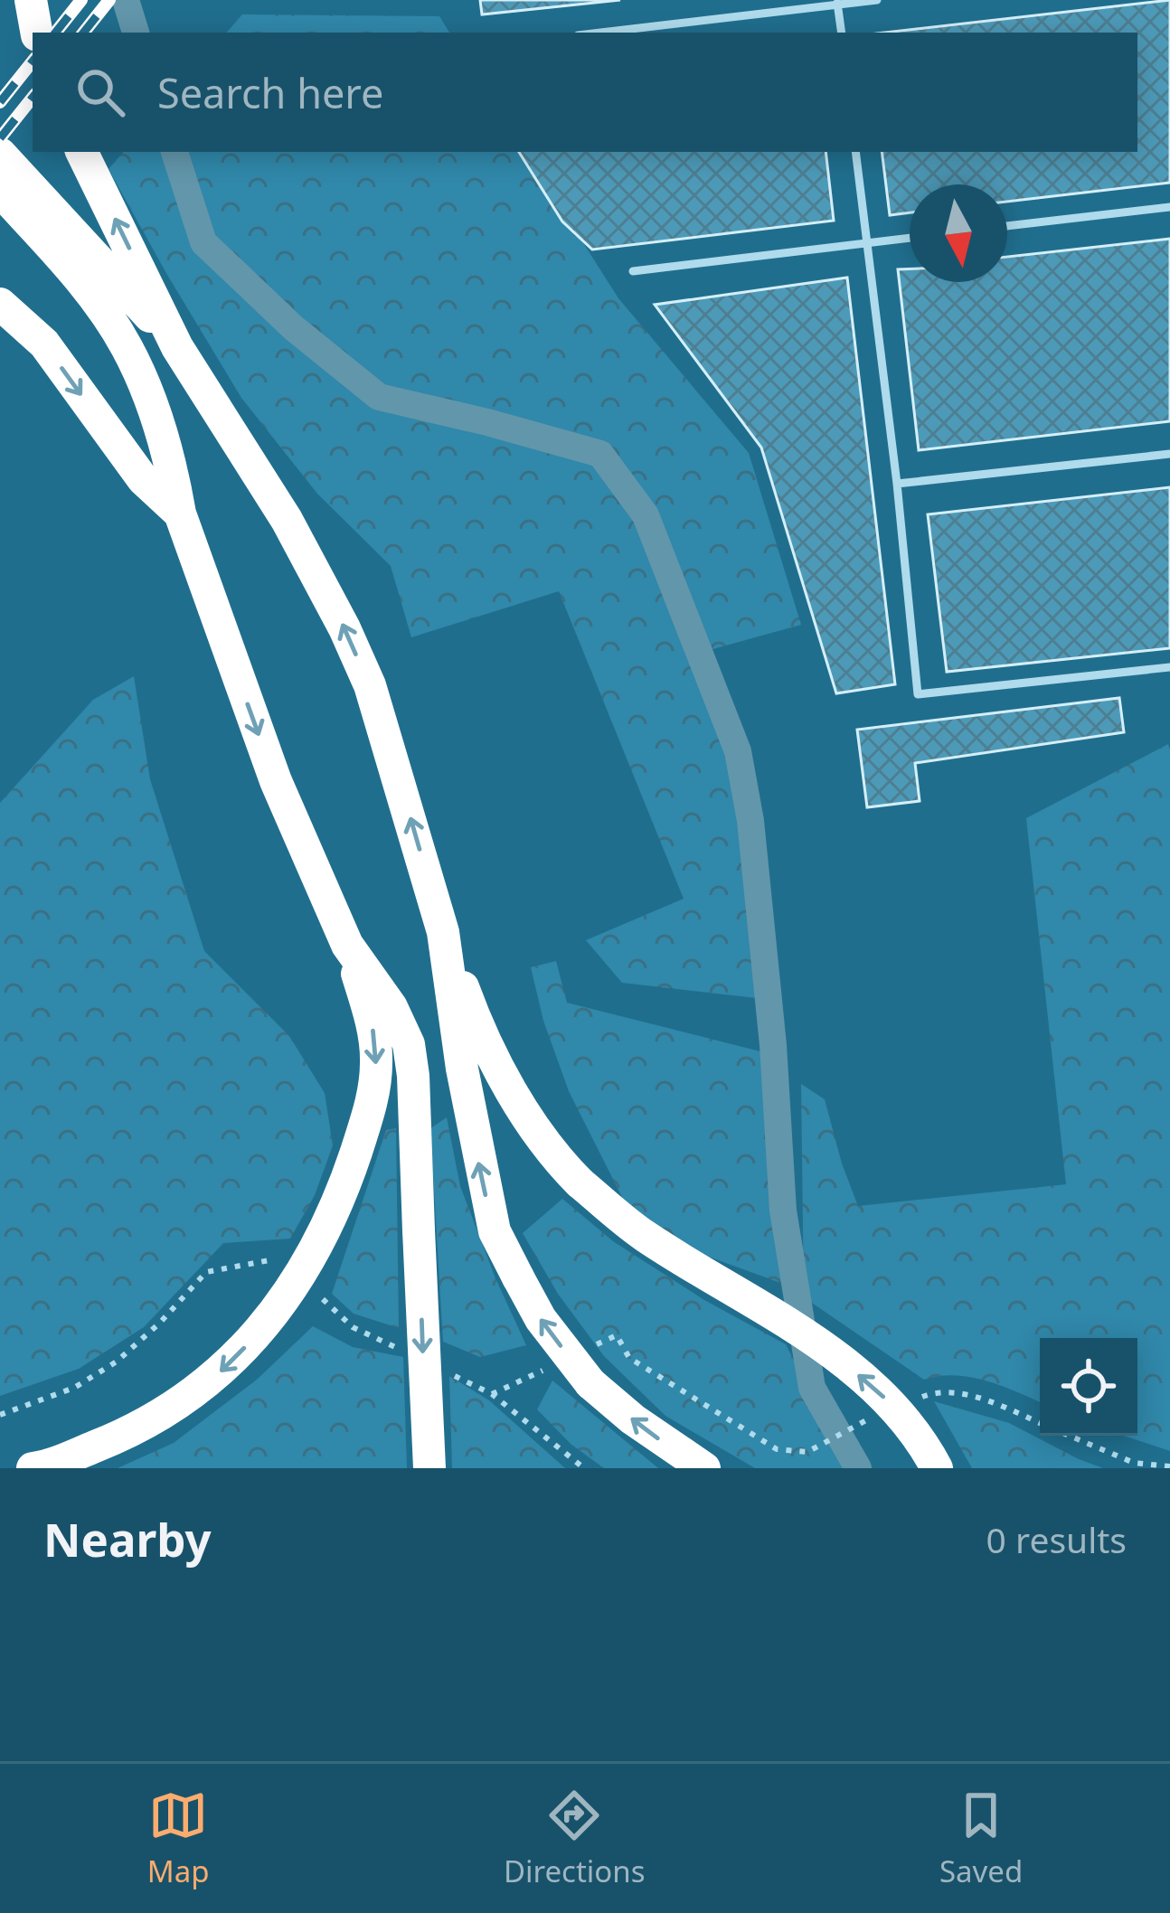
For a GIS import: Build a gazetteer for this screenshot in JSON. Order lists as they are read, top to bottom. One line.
{"north":"bottom","page":{"search":"Search here","heading":["Nearby","0 results"],"nav":["Map","Directions","Saved"]}}
